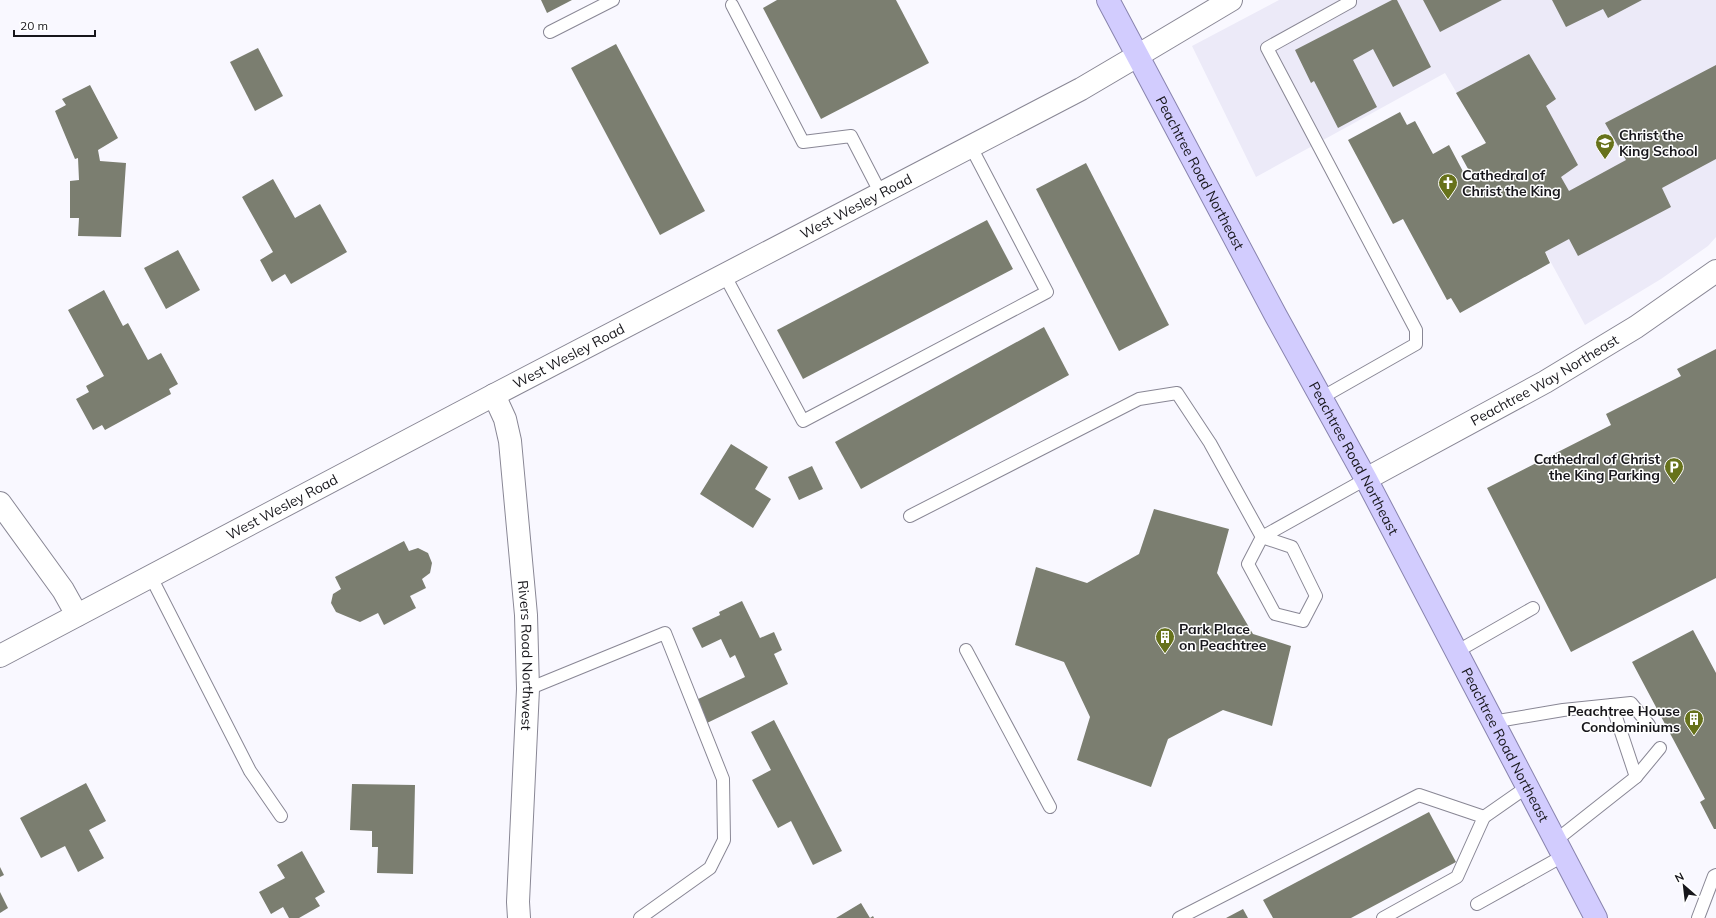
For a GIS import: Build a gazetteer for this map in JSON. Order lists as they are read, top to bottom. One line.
{"streets":{"highway":["Peachtree Road Northeast"],"street":["West Wesley Road","Peachtree Way Northeast","Rivers Road Northwest"]},"crossings":[["Peachtree Road Northeast","West Wesley Road"],["Peachtree Road Northeast","Peachtree Way Northeast"],["West Wesley Road","Rivers Road Northwest"]],"places":{"school or university":["Christ the King School"],"church":["Cathedral of Christ the King"],"parking":["Cathedral of Christ the King Parking"],"building":["Park Place on Peachtree","Peachtree House Condominiums"]},"scale_bar":"20 m","north":"top left"}
